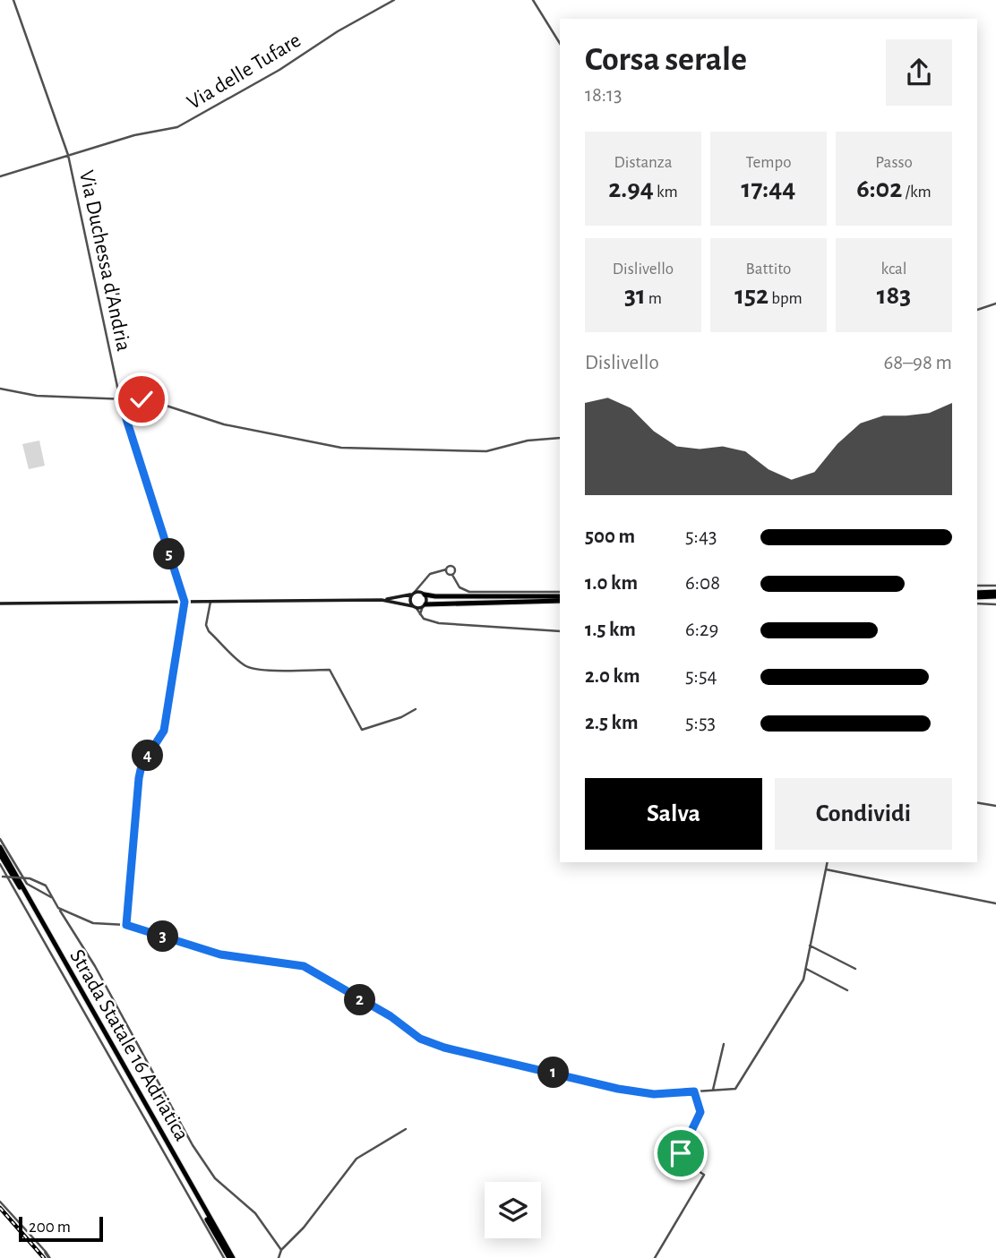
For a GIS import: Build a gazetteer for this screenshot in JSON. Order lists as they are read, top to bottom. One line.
{"streets":{"highway":["Strada Statale 16 Adriatica"],"street":["Via delle Tufare","Via Duchessa d'Andria"]},"crossings":[["Via delle Tufare","Via Duchessa d'Andria"]],"scale_bar":"200 m","page":{"heading":["Corsa serale","18:13"],"stats":[["Distanza","2.94 km"],["Tempo","17:44"],["Passo","6:02 /km"],["Dislivello","31 m"],["Battito","152 bpm"],["kcal","183"]],"chart":["Dislivello","68–98 m"],"list":[{"name":"500 m","note":"5:43"},{"name":"1.0 km","note":"6:08"},{"name":"1.5 km","note":"6:29"},{"name":"2.0 km","note":"5:54"},{"name":"2.5 km","note":"5:53"}],"pins":["5","4","3","2","1"],"buttons":["Salva","Condividi"],"scale":"200 m"}}
